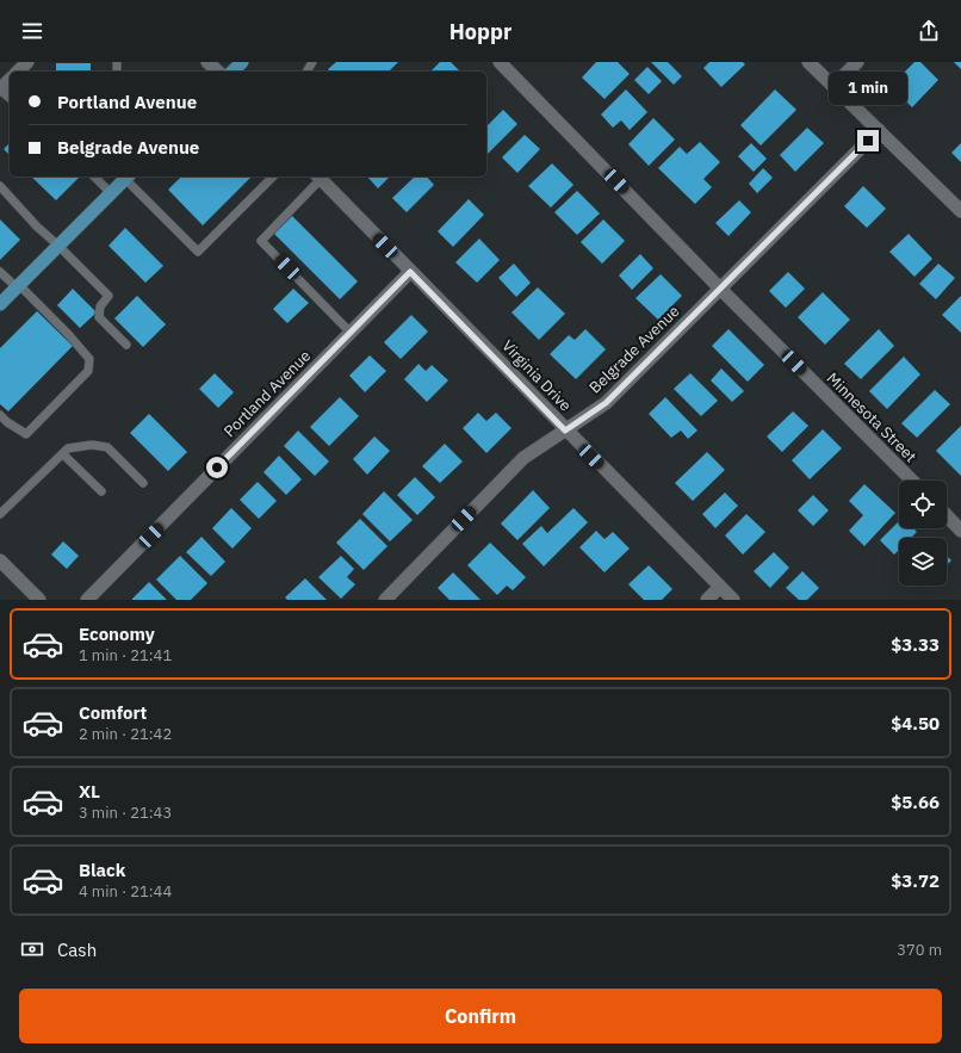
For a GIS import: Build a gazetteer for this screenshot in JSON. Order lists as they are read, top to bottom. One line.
{"streets":{"street":["Belgrade Avenue","Virginia Drive","Portland Avenue","Minnesota Street"]},"crossings":[["Belgrade Avenue","Virginia Drive"],["Belgrade Avenue","Minnesota Street"],["Virginia Drive","Portland Avenue"]],"page":{"header":"Hoppr","bubble":"1 min","banner":["Portland Avenue","Belgrade Avenue"],"list":[{"name":"Economy","note":"1 min · 21:41","value":"$3.33"},{"name":"Comfort","note":"2 min · 21:42","value":"$4.50"},{"name":"XL","note":"3 min · 21:43","value":"$5.66"},{"name":"Black","note":"4 min · 21:44","value":"$3.72"}],"pay":["Cash","370 m"],"buttons":"Confirm"}}
